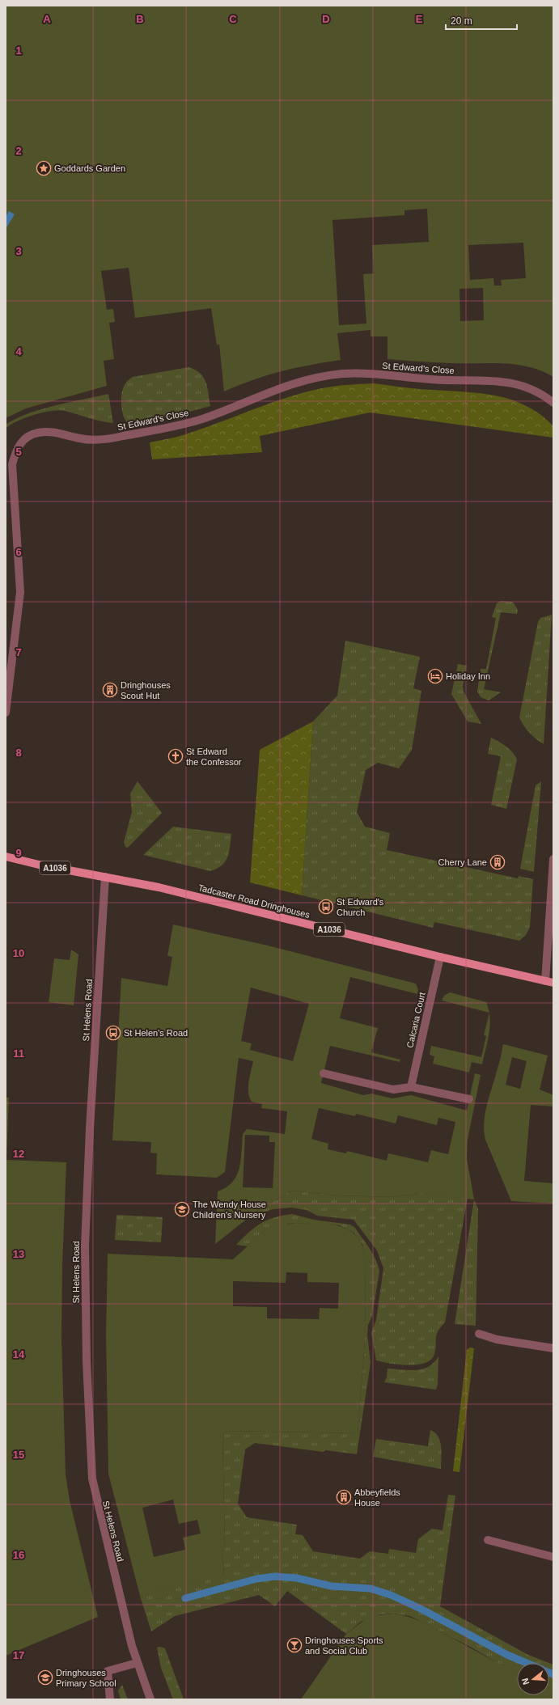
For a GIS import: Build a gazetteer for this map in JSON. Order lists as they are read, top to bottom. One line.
{"streets":{"main road":["A1036","Tadcaster Road Dringhouses"],"street":["St Edward's Close","St Helens Road","Calcaria Court"]},"crossings":[["Tadcaster Road Dringhouses","St Helens Road"],["Tadcaster Road Dringhouses","Calcaria Court"]],"places":{"place":["Goddards Garden"],"hotel":["Holiday Inn"],"building":["Dringhouses Scout Hut","Cherry Lane","Abbeyfields House"],"church":["St Edward the Confessor"],"bus stop":["St Edward's Church","St Helen's Road"],"school or university":["The Wendy House Children's Nursery","Dringhouses Primary School"],"bar":["Dringhouses Sports and Social Club"]},"scale_bar":"20 m","north":"left","grid":{"columns":["A","B","C","D","E"],"rows":["1","2","3","4","5","6","7","8","9","10","11","12","13","14","15","16","17"]}}
